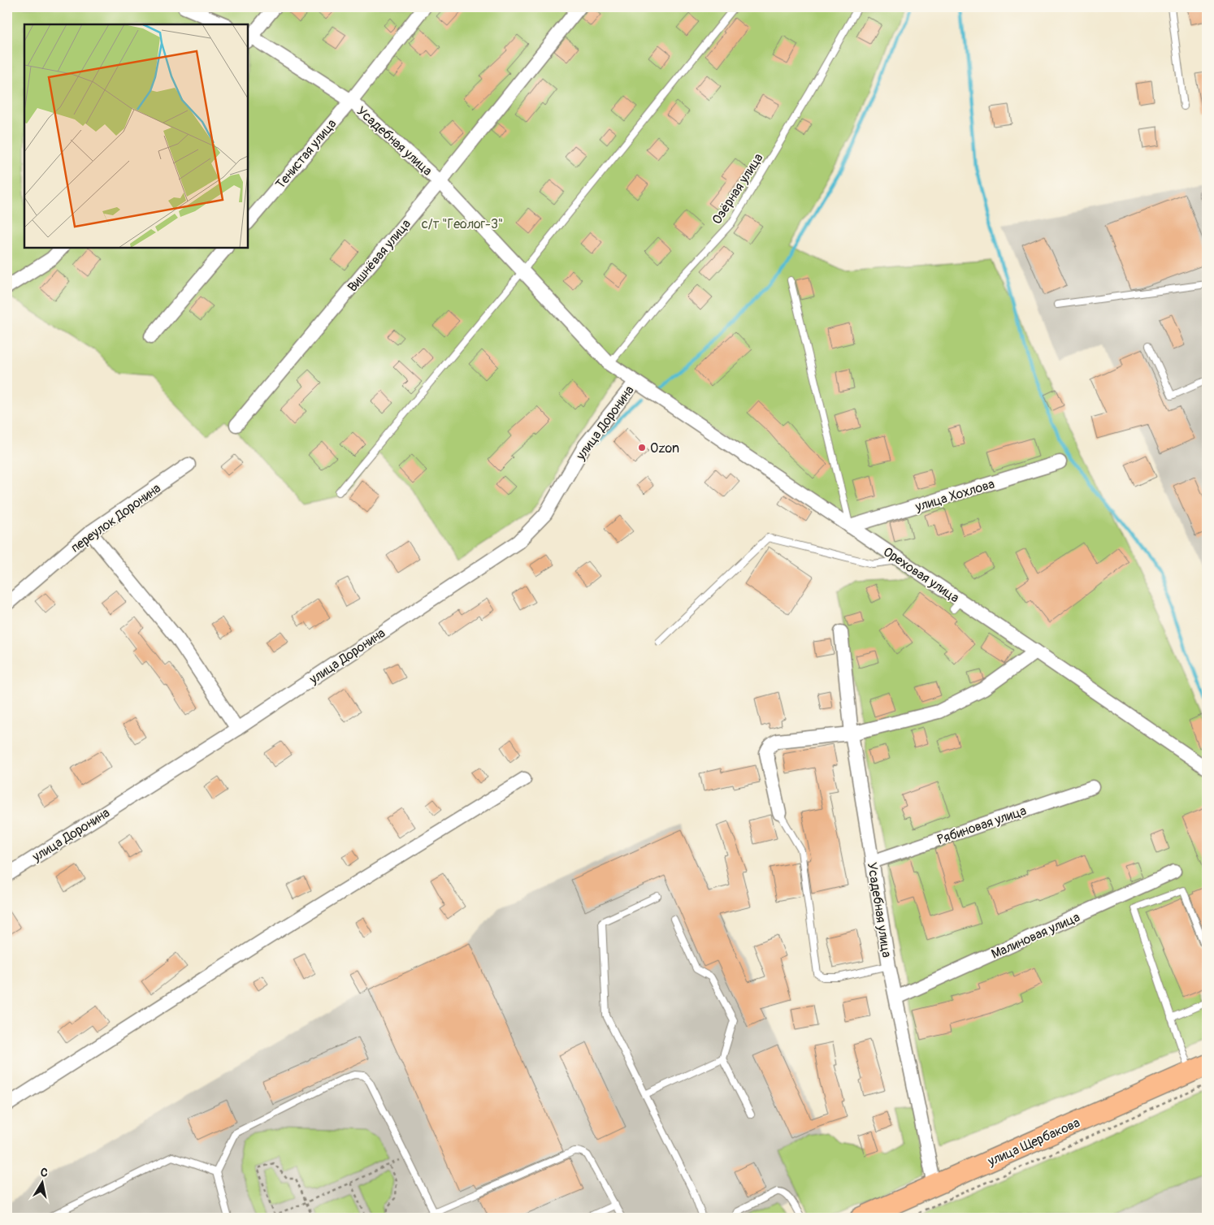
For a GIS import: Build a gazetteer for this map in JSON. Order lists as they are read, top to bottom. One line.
{"streets":{"main road":["улица Щербакова"],"street":["Усадебная улица","Тенистая улица","Вишнёвая улица","улица Доронина","улица Хохлова","переулок Доронина","Ореховая улица","Рябиновая улица","Малиновая улица"],"lane":["Озёрная улица"]},"crossings":[["Усадебная улица","Тенистая улица"],["Усадебная улица","Озёрная улица"],["Усадебная улица","Вишнёвая улица"],["Усадебная улица","улица Доронина"],["Усадебная улица","Ореховая улица"],["Усадебная улица","Рябиновая улица"],["Усадебная улица","Малиновая улица"],["Усадебная улица","улица Щербакова"],["улица Доронина","Ореховая улица"],["улица Хохлова","Ореховая улица"]],"parks":["с/т \"Геолог-3\""],"places":["Ozon"],"north":"top"}
